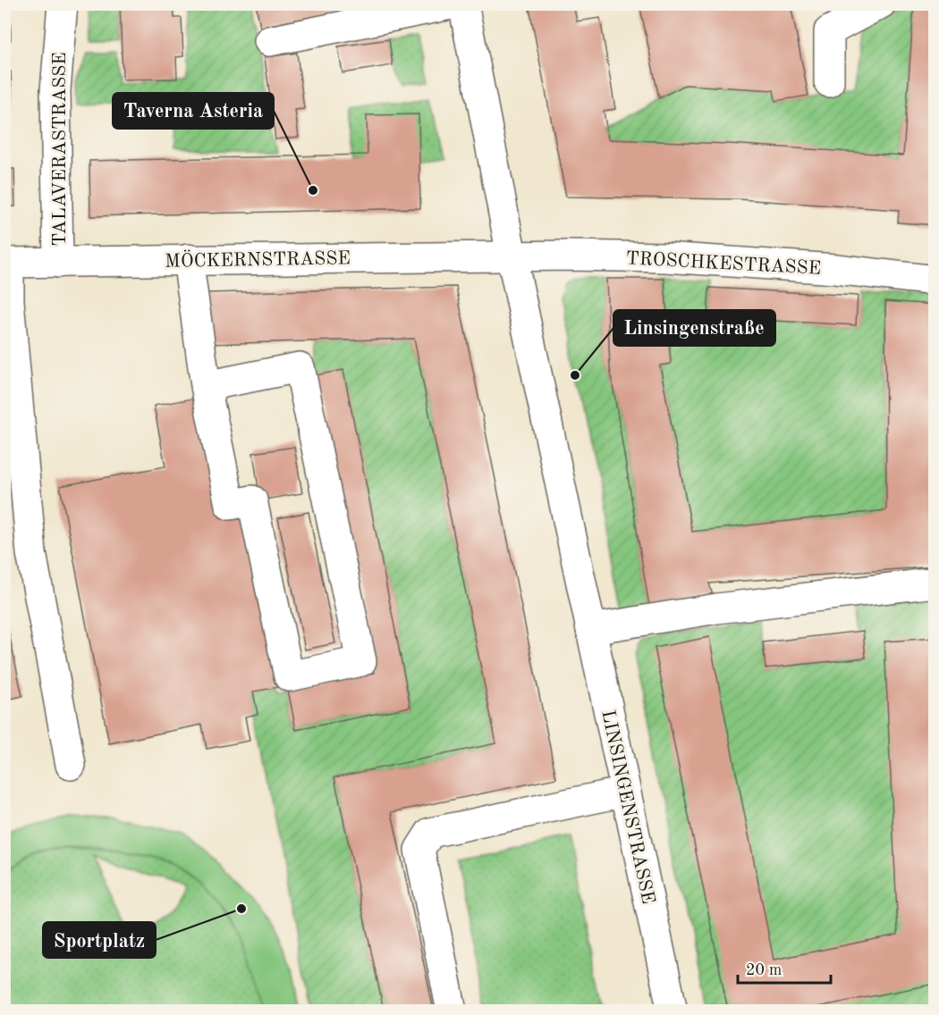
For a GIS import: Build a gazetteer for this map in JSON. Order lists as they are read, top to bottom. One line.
{"streets":{"street":["TALAVERASTRASSE","MÖCKERNSTRASSE","TROSCHKESTRASSE","LINSINGENSTRASSE"]},"crossings":[["TALAVERASTRASSE","MÖCKERNSTRASSE"],["MÖCKERNSTRASSE","TROSCHKESTRASSE"],["MÖCKERNSTRASSE","LINSINGENSTRASSE"],["TROSCHKESTRASSE","LINSINGENSTRASSE"]],"places":["Taverna Asteria","Linsingenstraße","Sportplatz"],"scale_bar":"20 m"}
